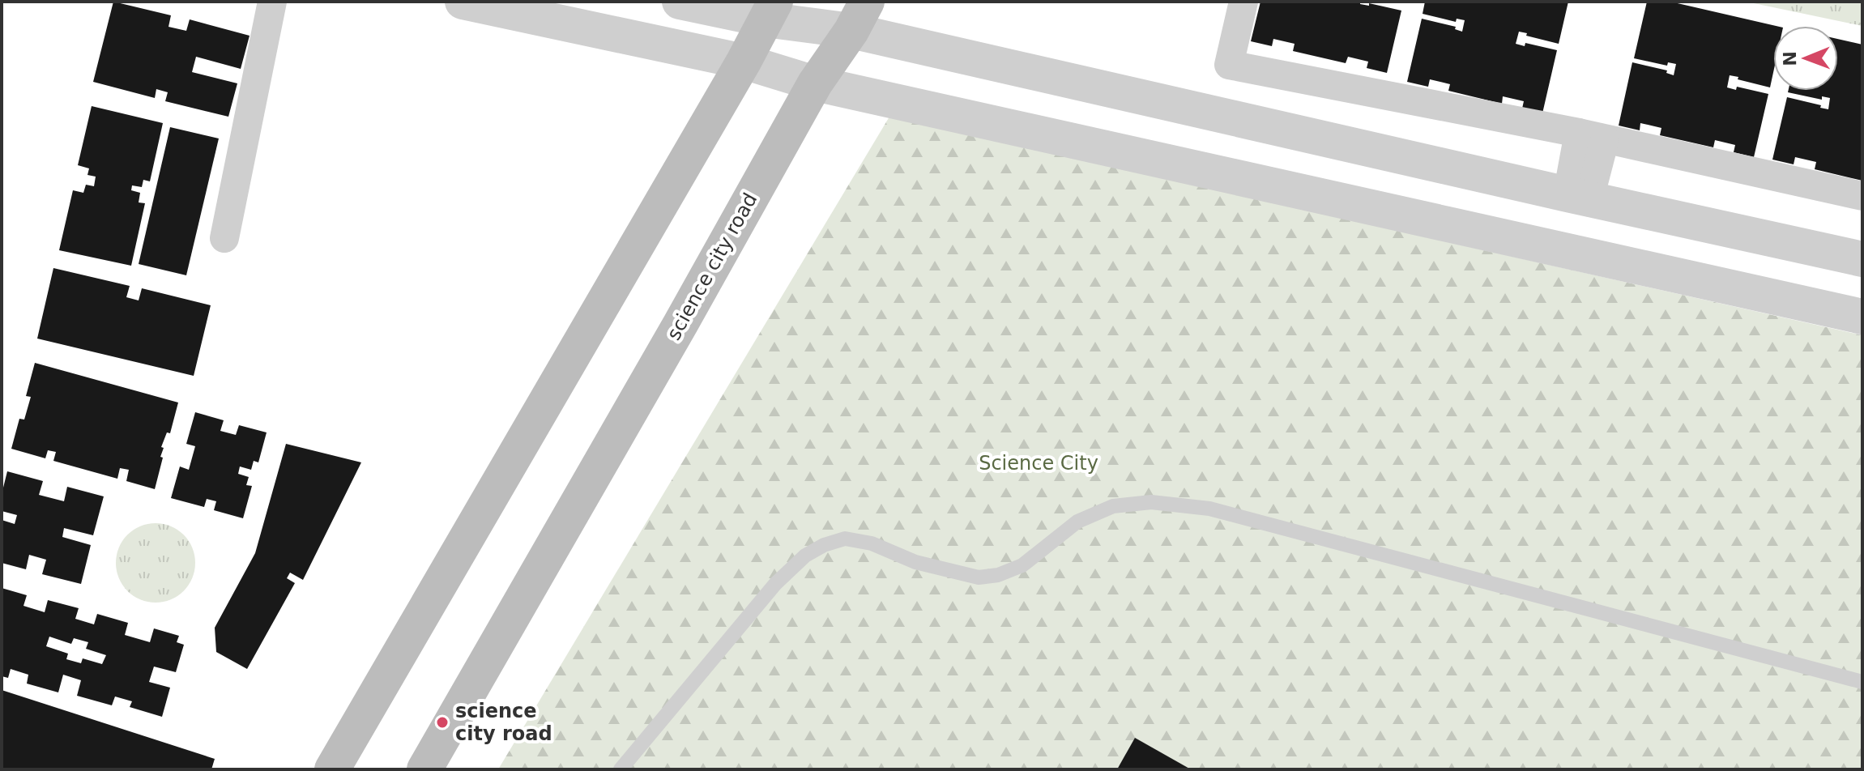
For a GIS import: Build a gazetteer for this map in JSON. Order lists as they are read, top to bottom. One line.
{"streets":{"main road":["science city road"]},"parks":["Science City"],"places":["science city road"],"north":"left"}
